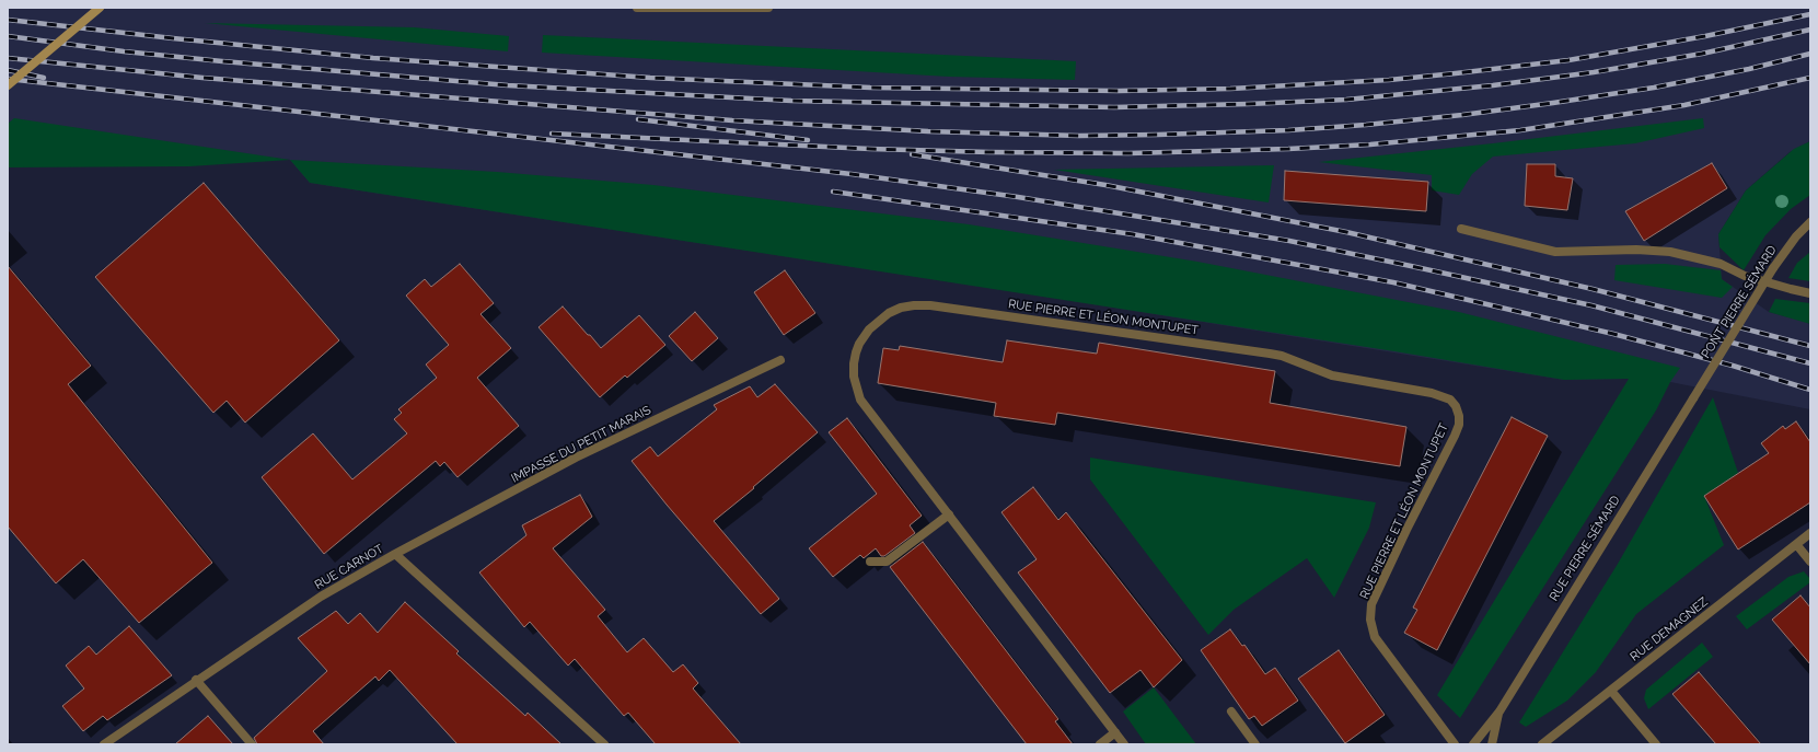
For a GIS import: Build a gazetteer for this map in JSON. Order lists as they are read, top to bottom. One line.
{"streets":{"street":["PONT PIERRE SÉMARD","RUE PIERRE ET LÉON MONTUPET","IMPASSE DU PETIT MARAIS","RUE PIERRE SÉMARD","RUE CARNOT","RUE DEMAGNEZ"]},"crossings":[["PONT PIERRE SÉMARD","RUE PIERRE SÉMARD"],["IMPASSE DU PETIT MARAIS","RUE CARNOT"]]}
